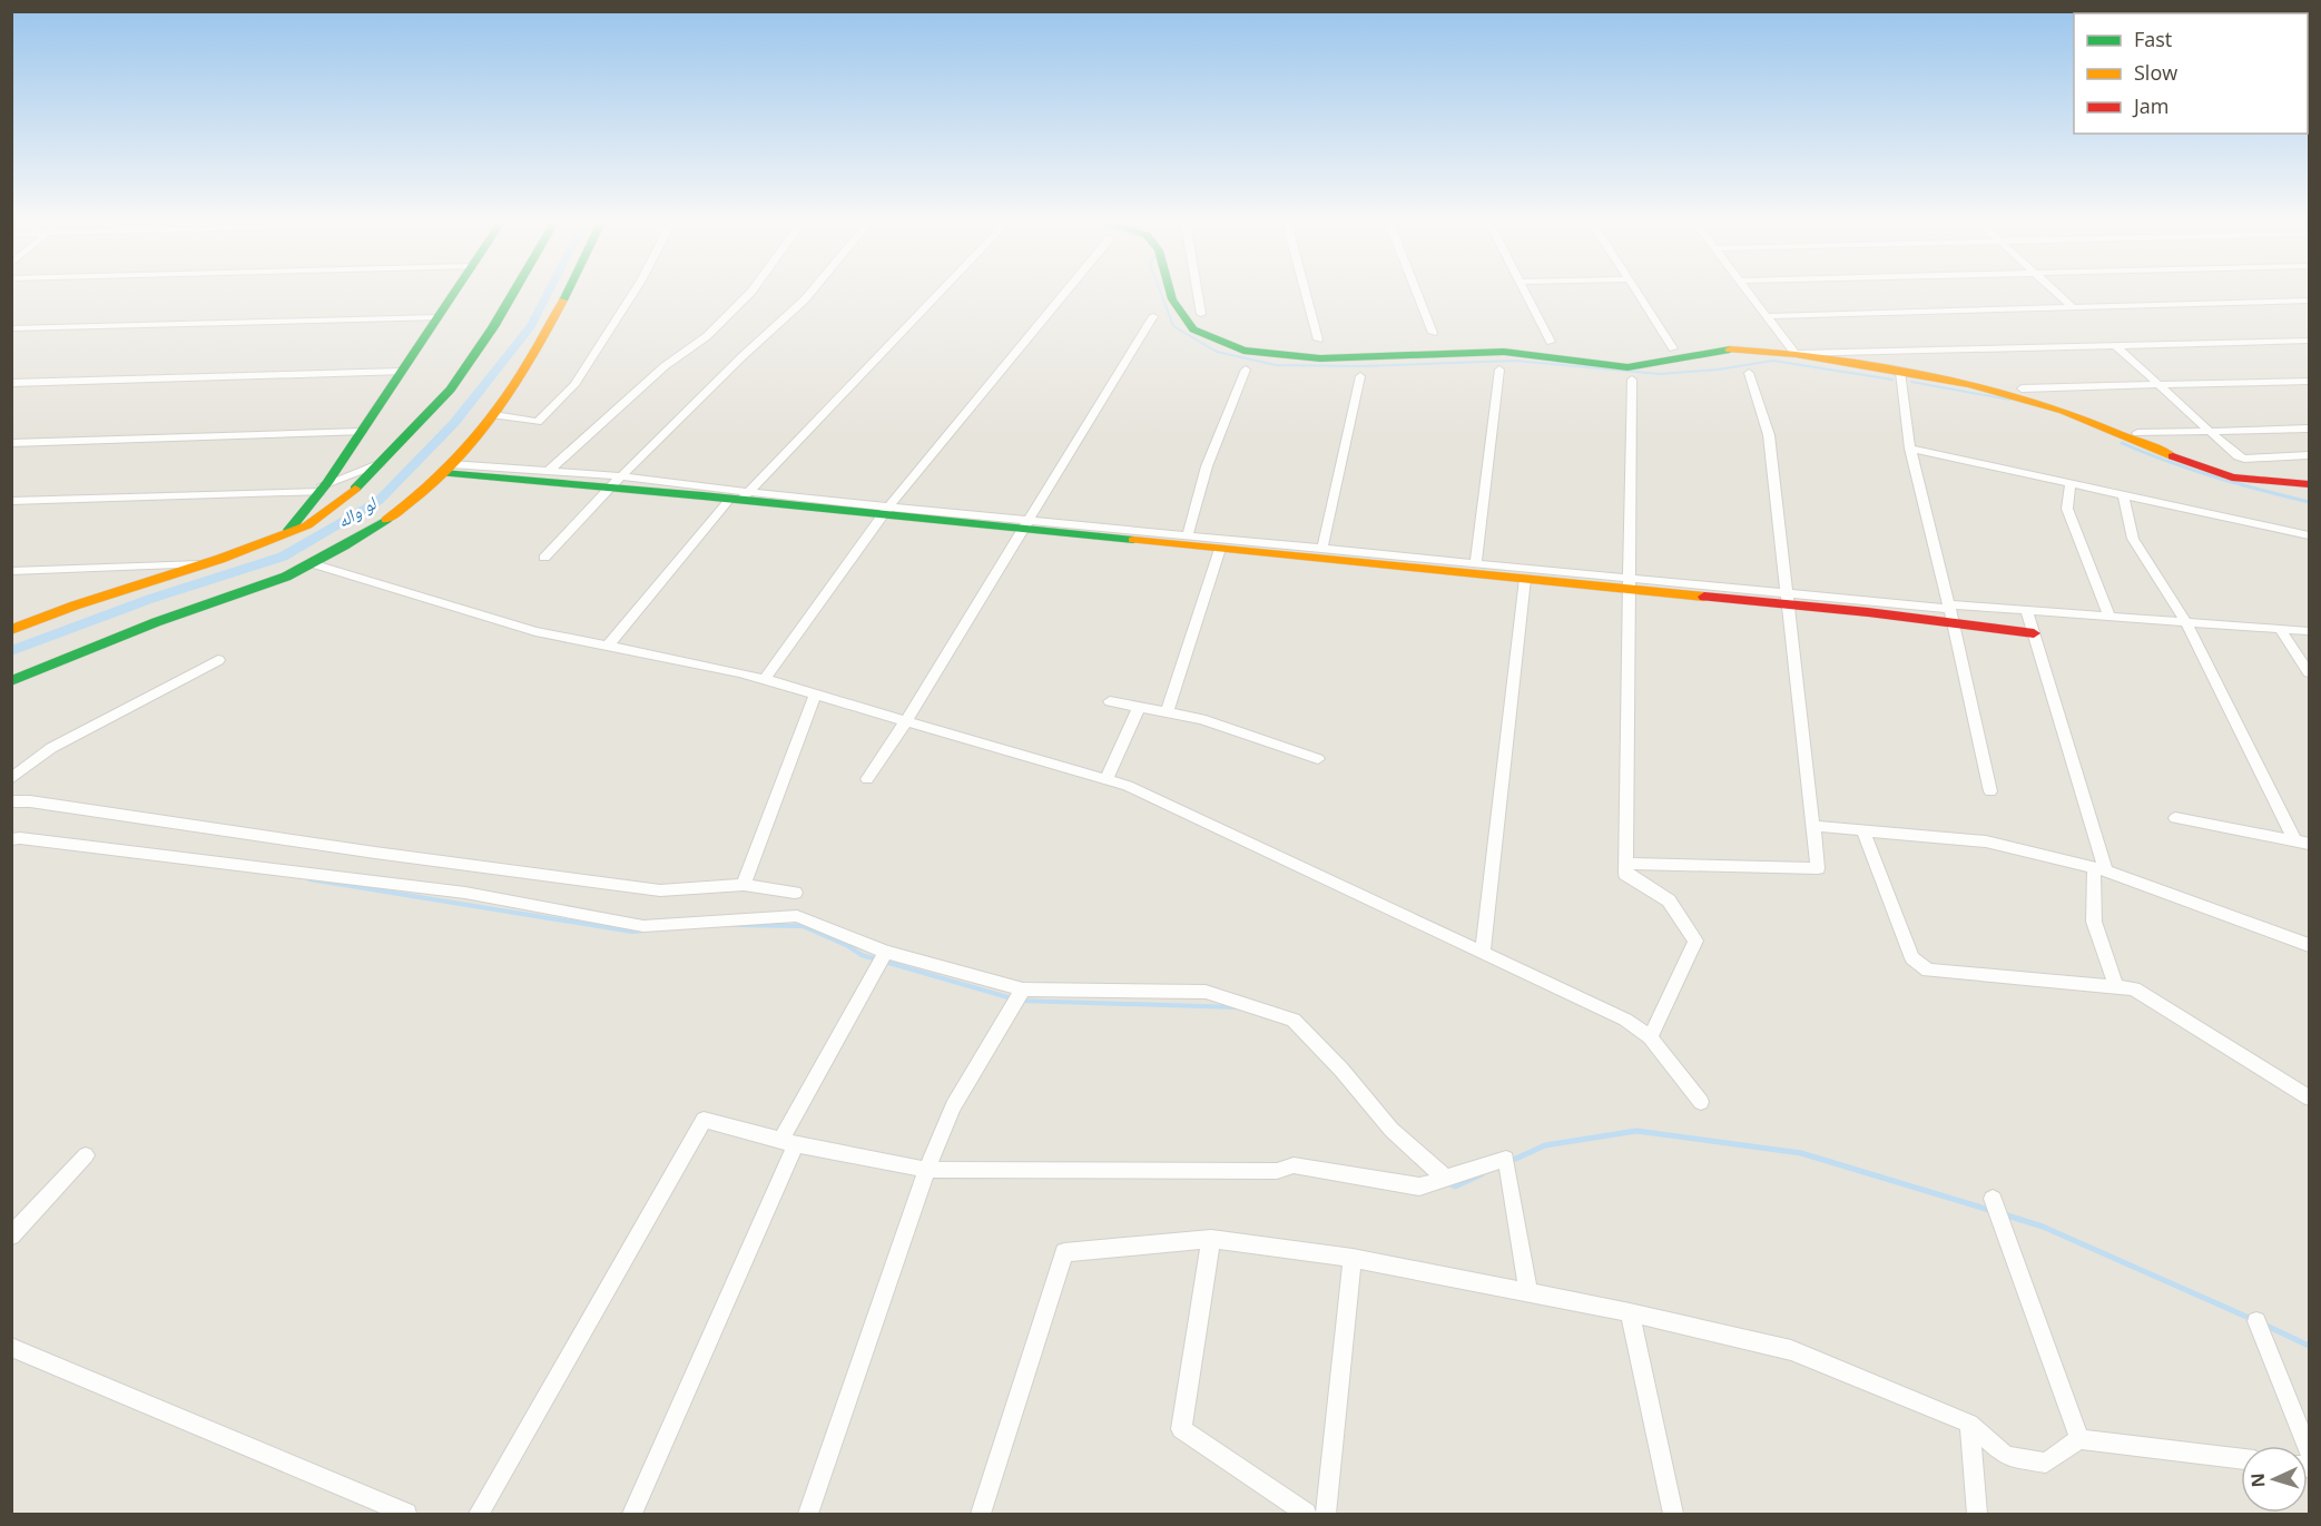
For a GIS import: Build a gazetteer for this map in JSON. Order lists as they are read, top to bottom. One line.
{"water":["لو واله"],"legend":["Fast","Slow","Jam"],"north":"left"}
